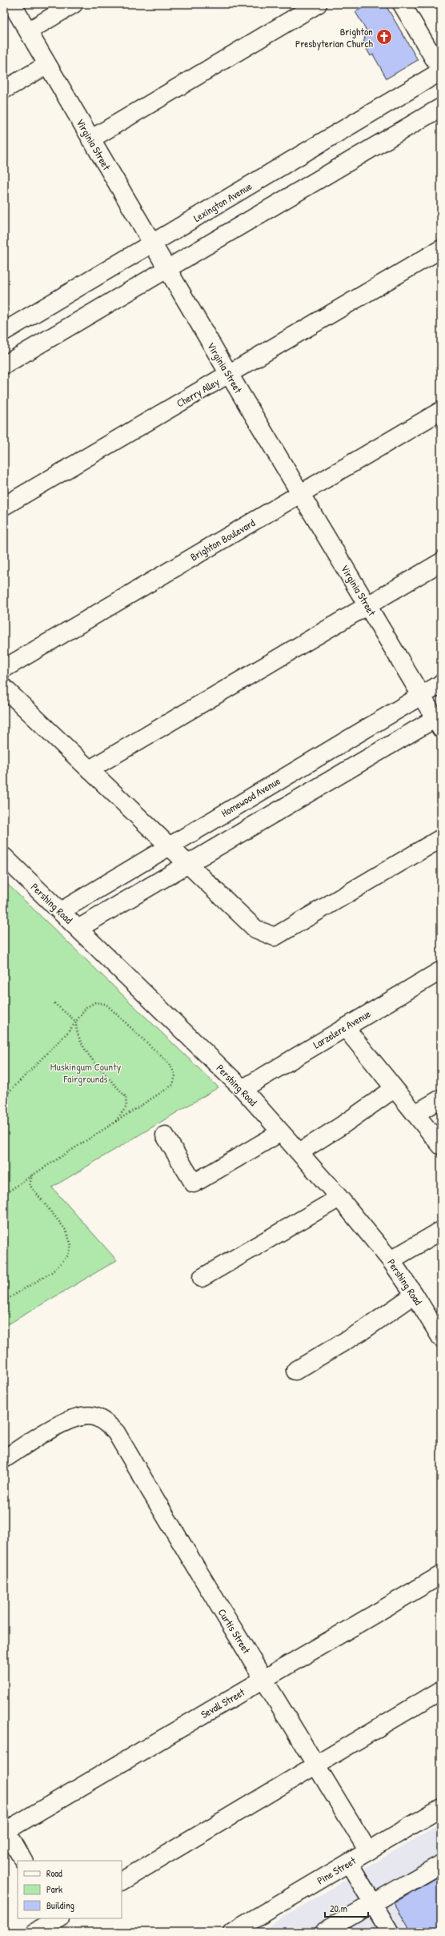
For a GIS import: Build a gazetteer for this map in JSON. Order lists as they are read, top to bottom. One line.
{"streets":{"street":["Virginia Street","Lexington Avenue","Cherry Alley","Brighton Boulevard","Homewood Avenue","Pershing Road","Larzelere Avenue","Curtis Street","Sevall Street","Pine Street"]},"crossings":[["Virginia Street","Lexington Avenue"],["Virginia Street","Cherry Alley"],["Virginia Street","Brighton Boulevard"],["Virginia Street","Homewood Avenue"],["Homewood Avenue","Pershing Road"],["Pershing Road","Larzelere Avenue"],["Curtis Street","Sevall Street"],["Curtis Street","Pine Street"]],"parks":["Muskingum County Fairgrounds"],"places":{"church":["Brighton Presbyterian Church"]},"legend":["Road","Park","Building"],"scale_bar":"20 m"}
